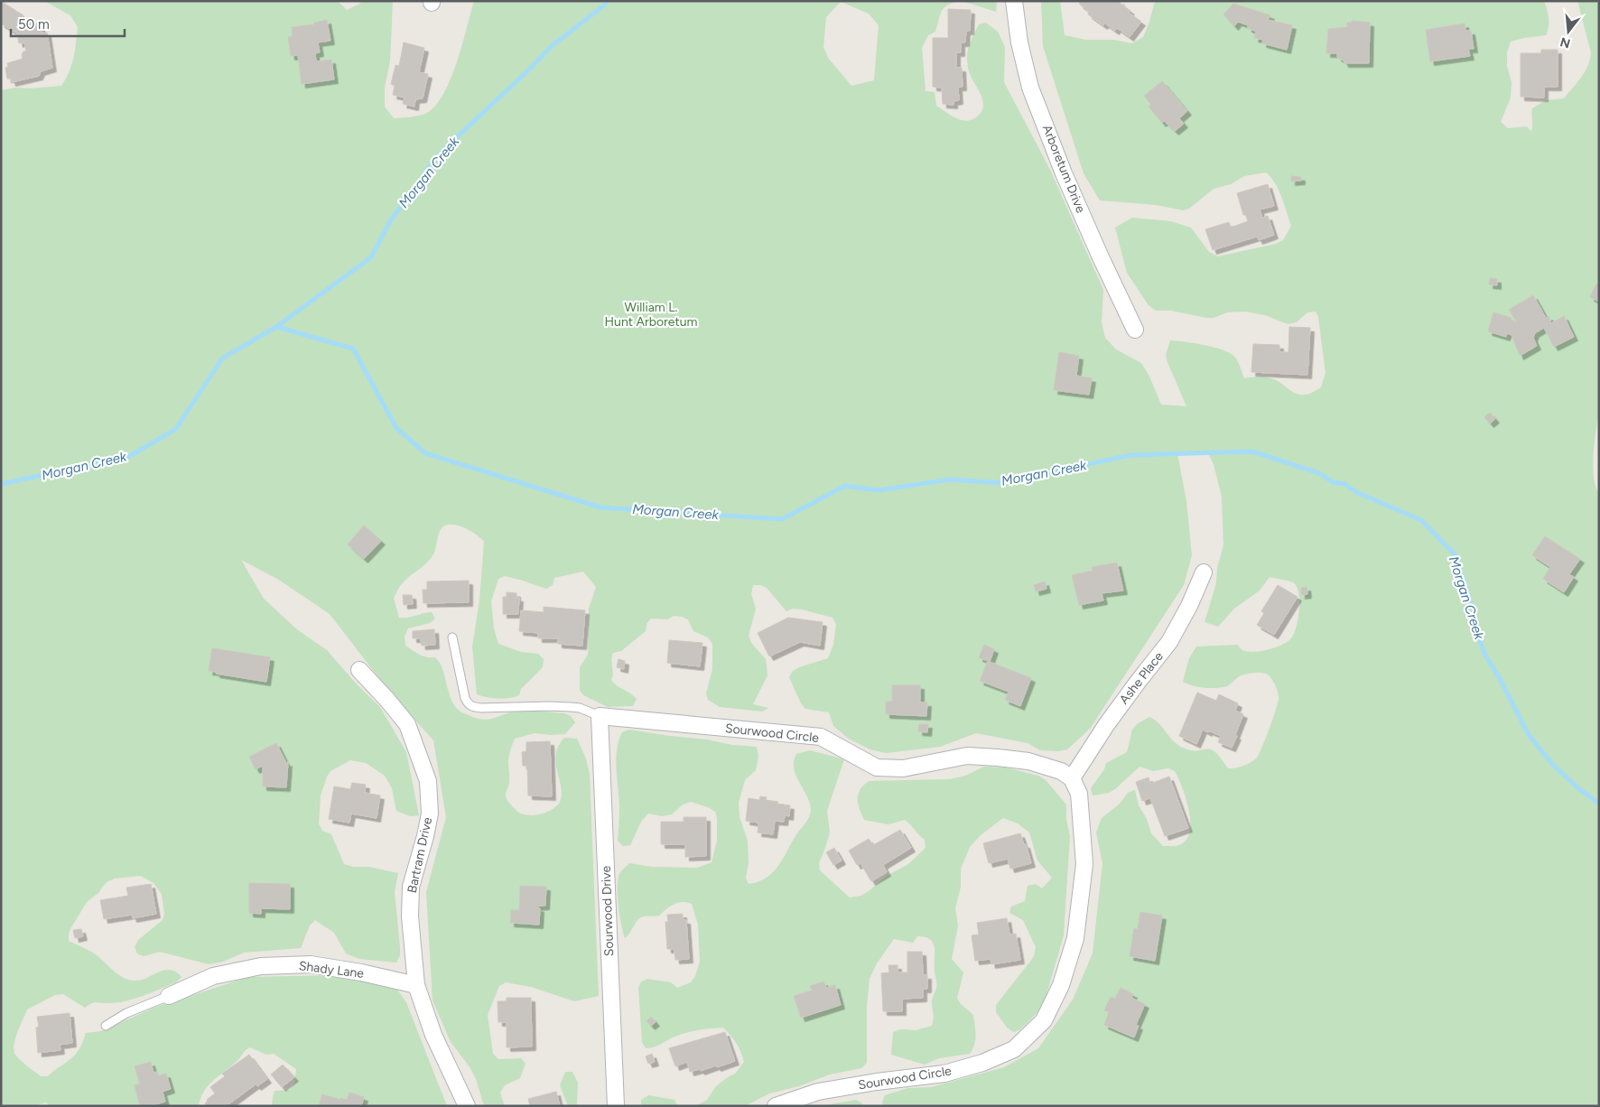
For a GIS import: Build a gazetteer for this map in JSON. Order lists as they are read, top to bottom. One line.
{"streets":{"street":["Arboretum Drive","Ashe Place","Sourwood Circle","Bartram Drive","Sourwood Drive","Shady Lane"]},"crossings":[["Ashe Place","Sourwood Circle"],["Sourwood Circle","Sourwood Drive"],["Bartram Drive","Shady Lane"]],"water":["Morgan Creek"],"parks":["William L. Hunt Arboretum"],"scale_bar":"50 m","north":"bottom"}
